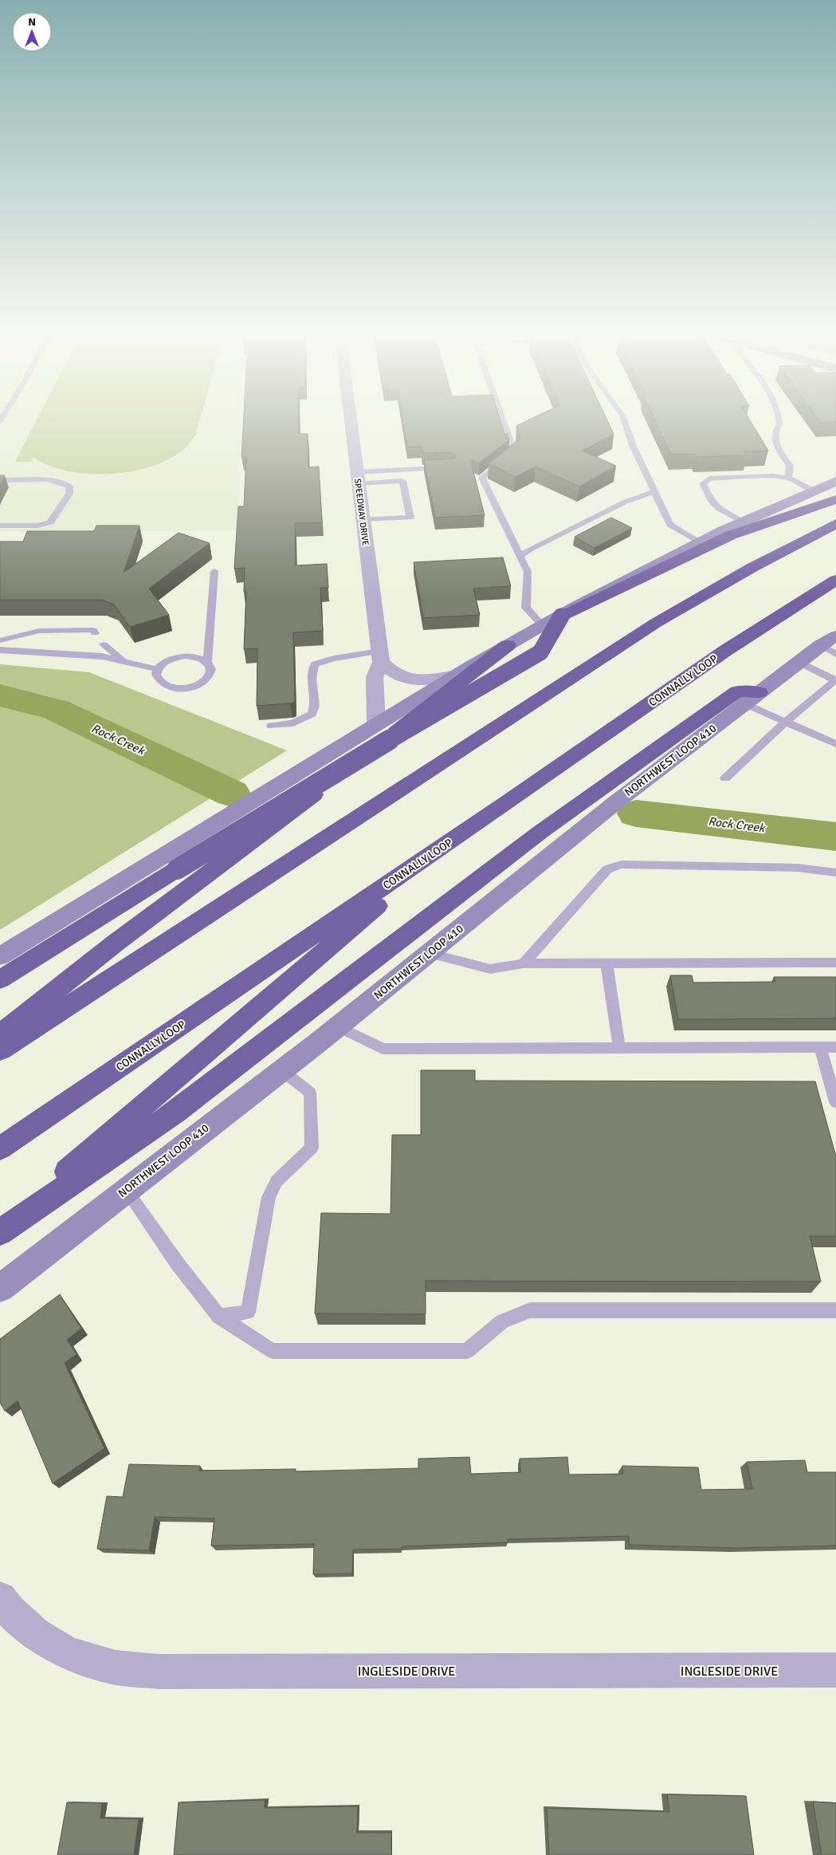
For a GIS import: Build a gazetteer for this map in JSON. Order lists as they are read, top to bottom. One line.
{"streets":{"highway":["CONNALLY LOOP"],"main road":["NORTHWEST LOOP 410"],"street":["SPEEDWAY DRIVE","INGLESIDE DRIVE"]},"water":["Rock Creek"],"north":"top"}
